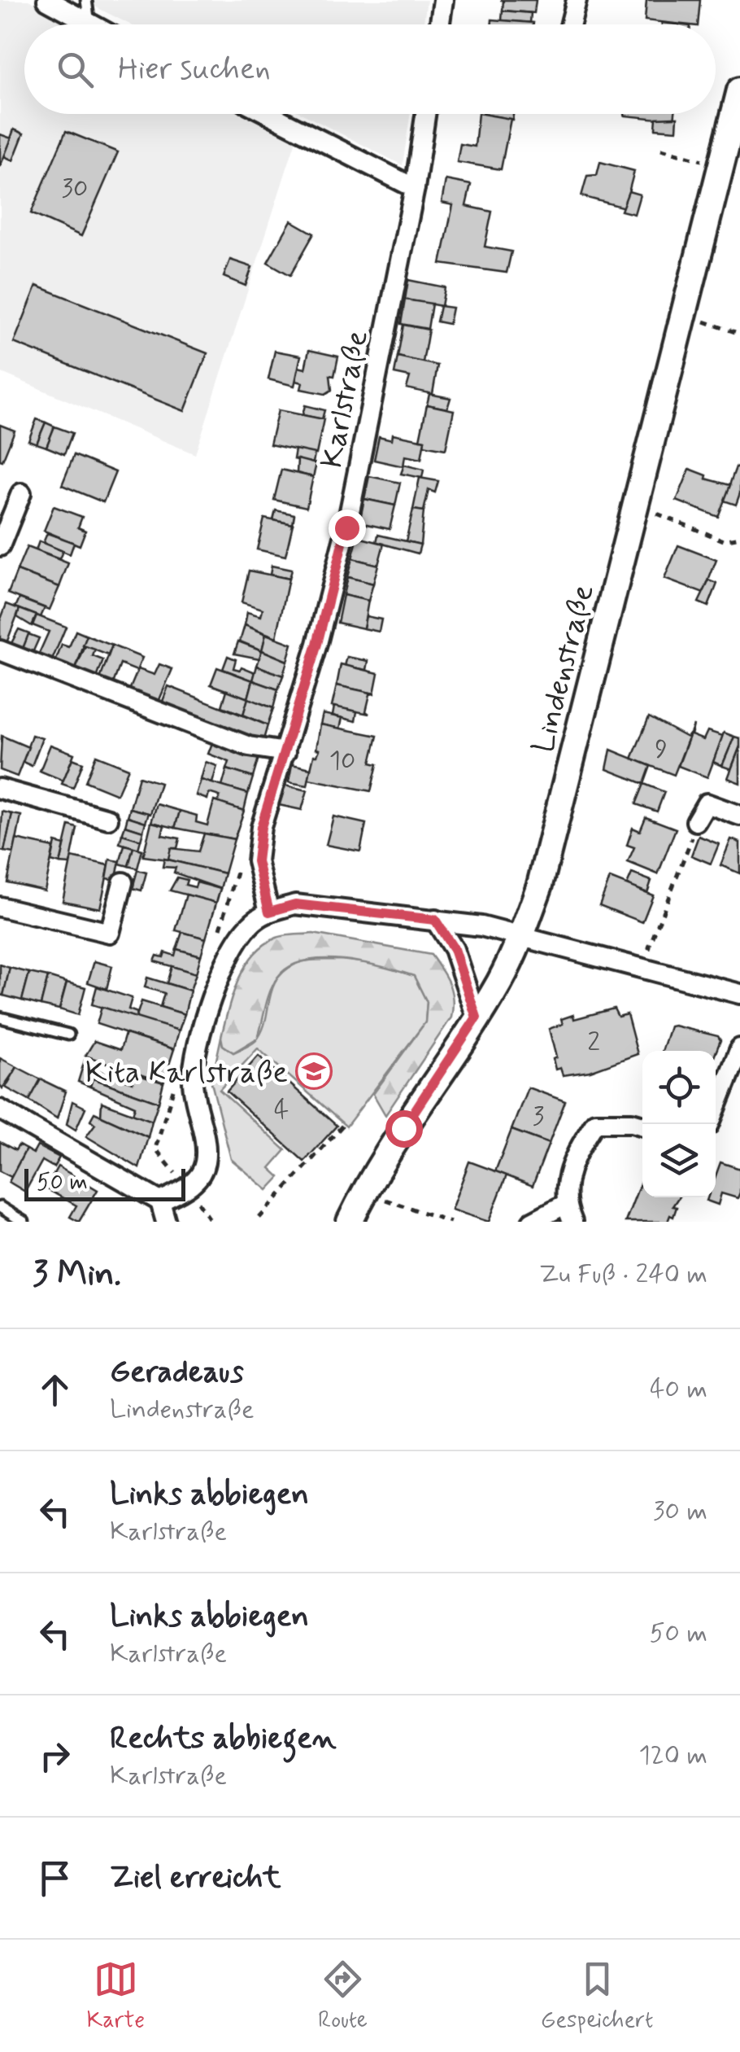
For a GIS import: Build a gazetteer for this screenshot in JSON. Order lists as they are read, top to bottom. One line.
{"streets":{"street":["Karlstraße","Lindenstraße"]},"places":{"school or university":["Kita Karlstraße"]},"house_numbers":["30","9","10","2","4","3"],"scale_bar":"50 m","page":{"search":"Hier suchen","scale":"50 m","heading":["3 Min.","Zu Fuß · 240 m"],"list":[["Geradeaus","Lindenstraße","40 m"],["Links abbiegen","Karlstraße","30 m"],["Links abbiegen","Karlstraße","50 m"],["Rechts abbiegen","Karlstraße","120 m"],"Ziel erreicht"],"nav":["Karte","Route","Gespeichert"]}}
